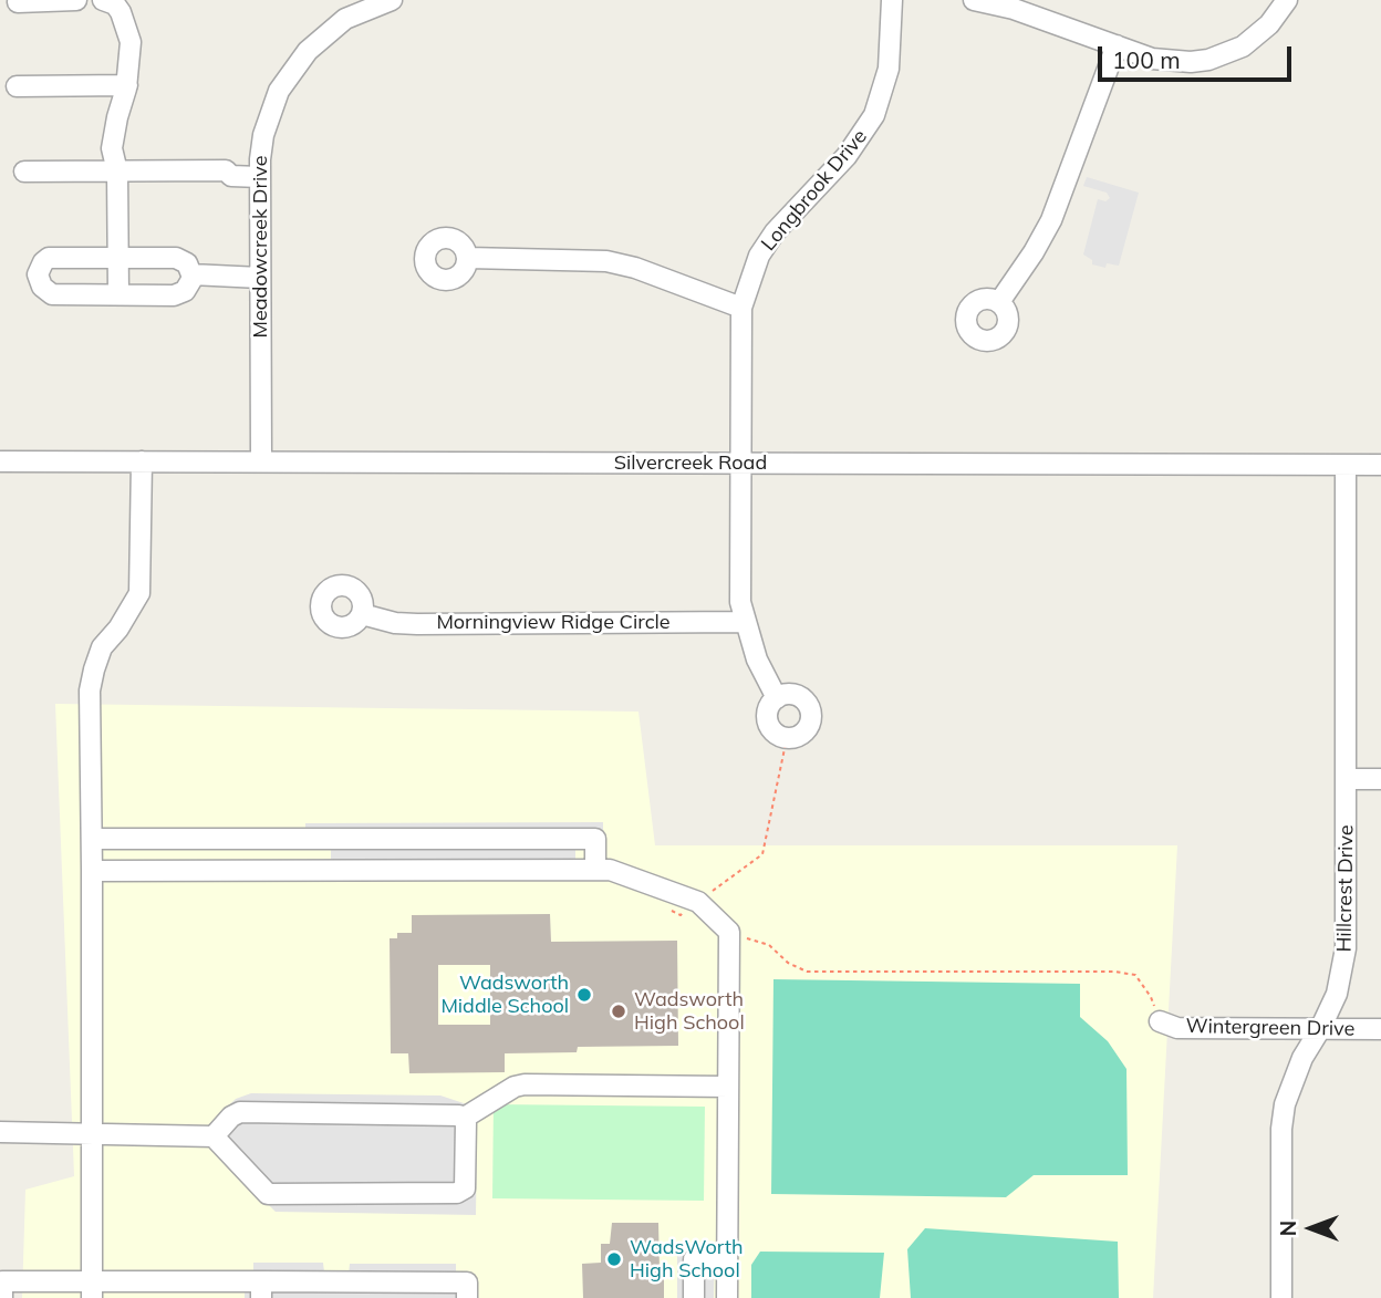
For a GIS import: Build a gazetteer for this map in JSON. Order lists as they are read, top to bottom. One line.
{"streets":{"street":["Longbrook Drive","Meadowcreek Drive","Silvercreek Road","Morningview Ridge Circle","Hillcrest Drive","Wintergreen Drive"]},"crossings":[["Longbrook Drive","Silvercreek Road"],["Longbrook Drive","Morningview Ridge Circle"],["Meadowcreek Drive","Silvercreek Road"],["Silvercreek Road","Hillcrest Drive"],["Hillcrest Drive","Wintergreen Drive"]],"places":["Wadsworth Middle School","Wadsworth High School","WadsWorth High School"],"scale_bar":"100 m","north":"left"}
